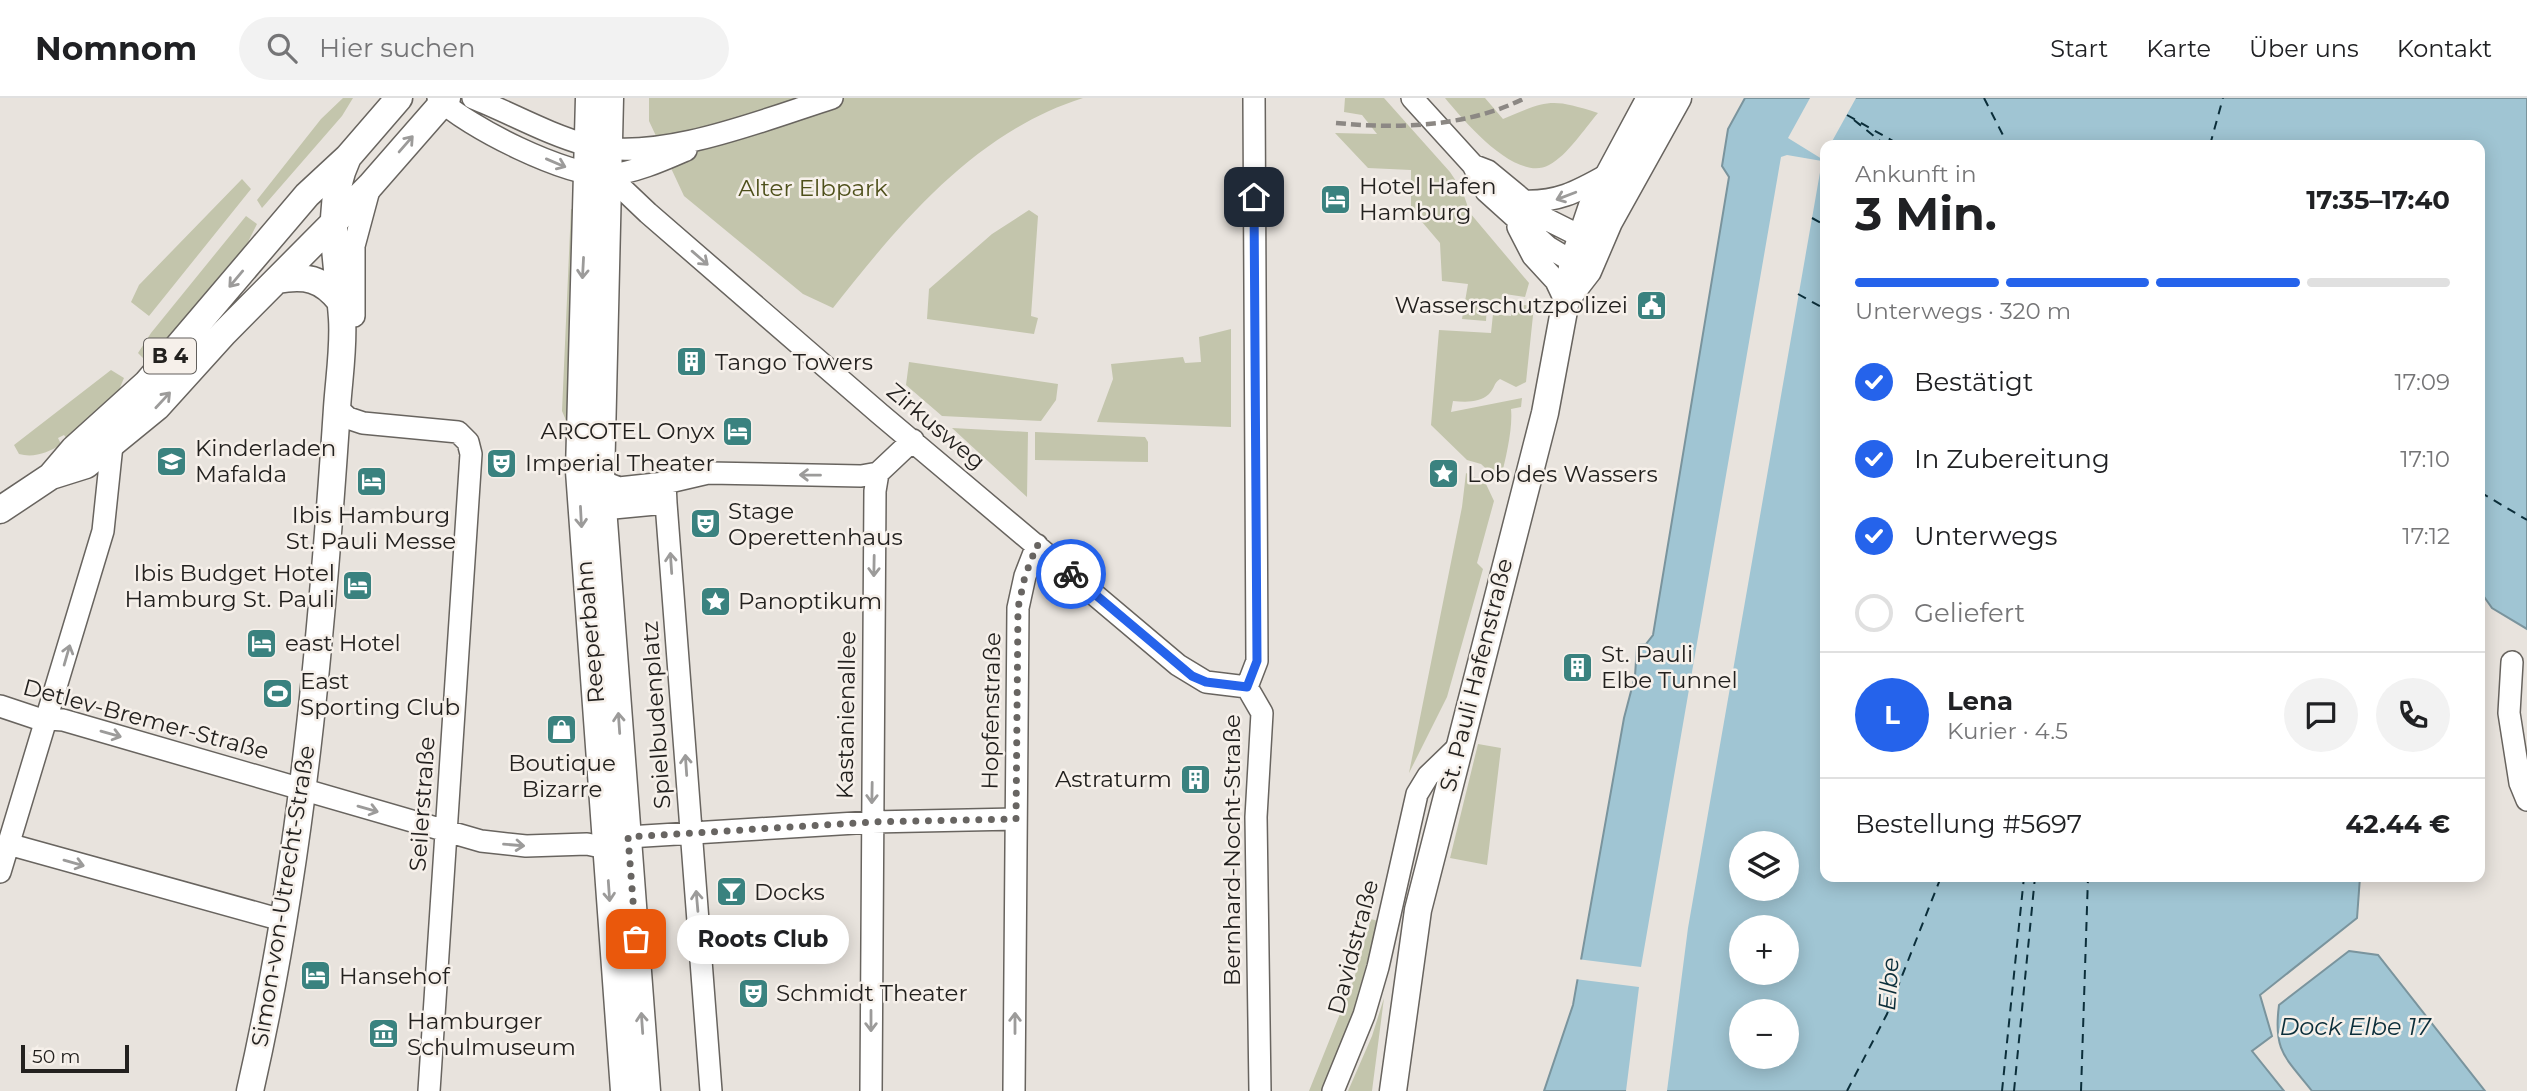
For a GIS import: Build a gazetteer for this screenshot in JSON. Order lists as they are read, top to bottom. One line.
{"streets":{"main road":["B 4","Reeperbahn","St. Pauli Hafenstraße","Simon-von-Utrecht-Straße"],"street":["Zirkusweg","Hopfenstraße","Spielbudenplatz","Kastanienallee","Detlev-Bremer-Straße","Seilerstraße","Bernhard-Nocht-Straße","Davidstraße"]},"crossings":[["B 4","Simon-von-Utrecht-Straße"],["Zirkusweg","Reeperbahn"],["Zirkusweg","Hopfenstraße"],["Zirkusweg","Bernhard-Nocht-Straße"],["Reeperbahn","Detlev-Bremer-Straße"],["St. Pauli Hafenstraße","Davidstraße"],["Hopfenstraße","Detlev-Bremer-Straße"],["Spielbudenplatz","Detlev-Bremer-Straße"],["Kastanienallee","Detlev-Bremer-Straße"],["Detlev-Bremer-Straße","Seilerstraße"],["Detlev-Bremer-Straße","Simon-von-Utrecht-Straße"]],"one_way":["Zirkusweg","Hopfenstraße","Spielbudenplatz","Kastanienallee"],"water":["Elbe","Dock Elbe 17"],"parks":["Alter Elbpark"],"places":{"hotel":["Hotel Hafen Hamburg","ARCOTEL Onyx","Ibis Hamburg St. Pauli Messe","Ibis Budget Hotel Hamburg St. Pauli","east Hotel","Hansehof"],"public building":["Wasserschutzpolizei"],"building":["Tango Towers","St. Pauli Elbe Tunnel","Astraturm"],"school or university":["Kinderladen Mafalda"],"theatre":["Imperial Theater","Stage Operettenhaus","Schmidt Theater"],"place":["Lob des Wassers","Panoptikum"],"sports":["East Sporting Club"],"shop":["Boutique Bizarre"],"bar":["Docks"],"other":["Roots Club"],"museum":["Hamburger Schulmuseum"]},"scale_bar":"50 m","page":{"header":"Nomnom","search":"Hier suchen","nav":["Start","Karte","Über uns","Kontakt"],"heading":["3 Min.","Ankunft in","17:35–17:40"],"panel":["Lena","Kurier · 4.5","Bestellung #5697","42.44 €"],"bar":"Unterwegs · 320 m","list":[["Bestätigt","17:09"],["In Zubereitung","17:10"],["Unterwegs","17:12"],"Geliefert"],"round":"L","map_buttons":["+","−"],"bubble":"Roots Club","scale":"50 m"}}
